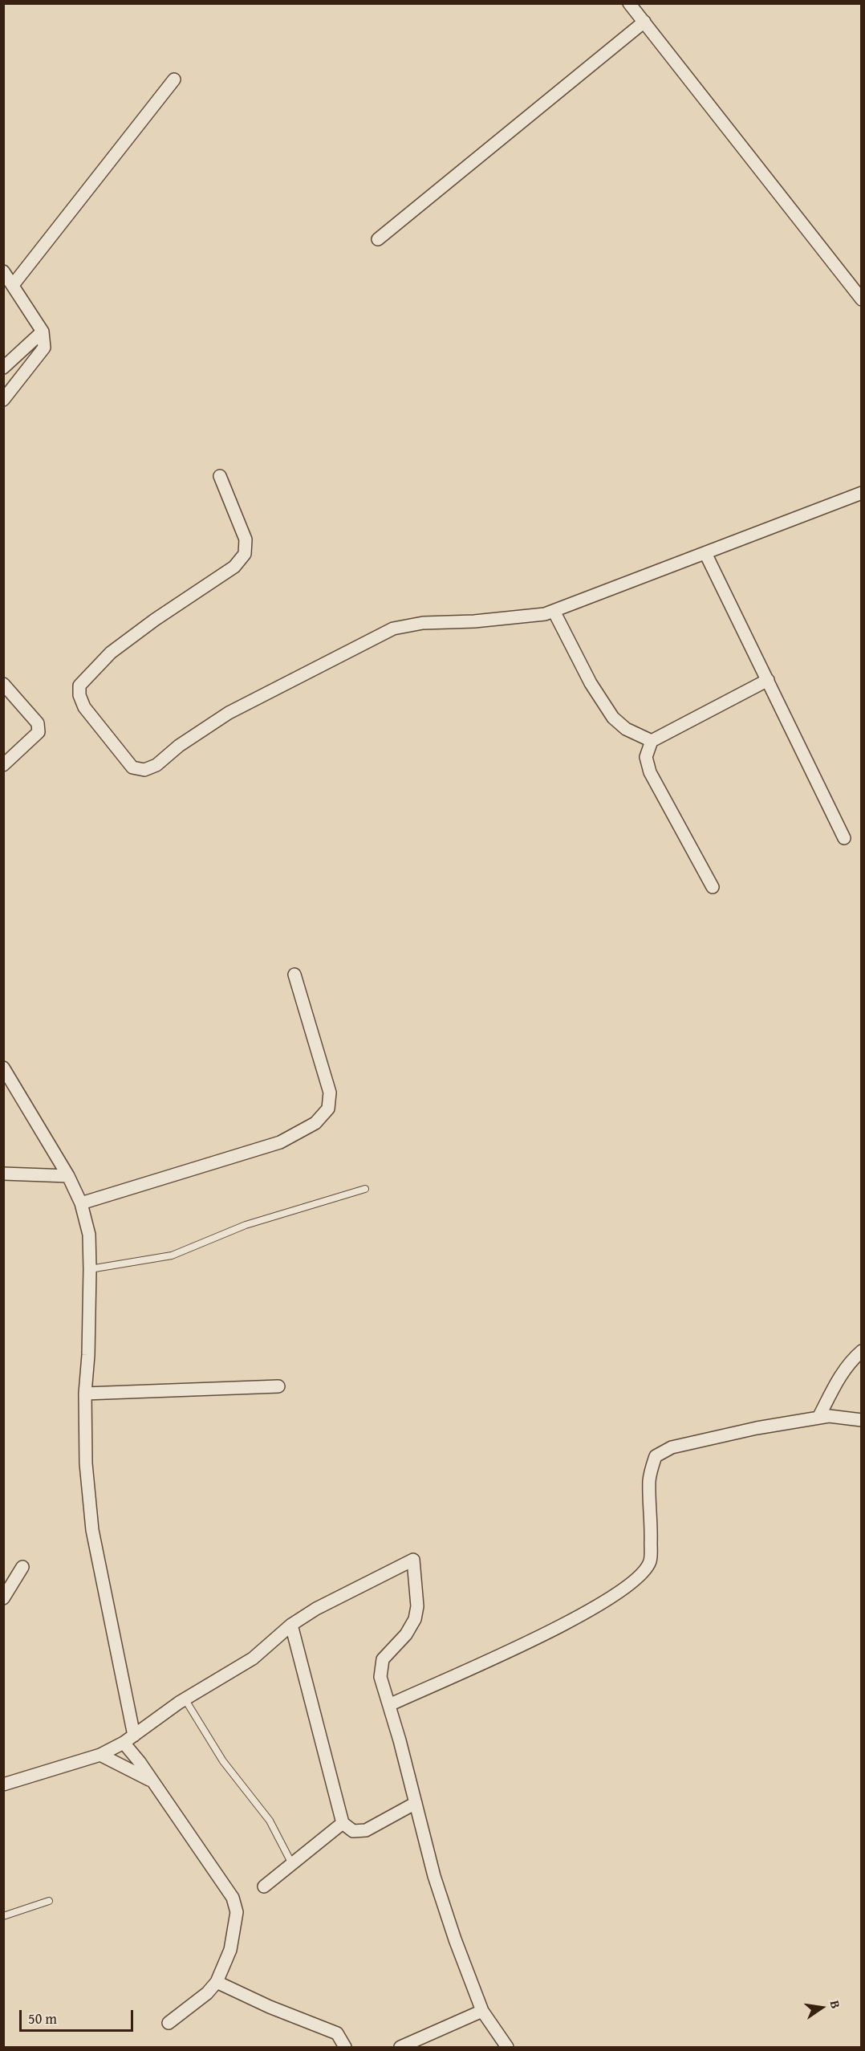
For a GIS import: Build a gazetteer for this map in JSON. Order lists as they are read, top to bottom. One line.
{"scale_bar":"50 m","north":"right"}
